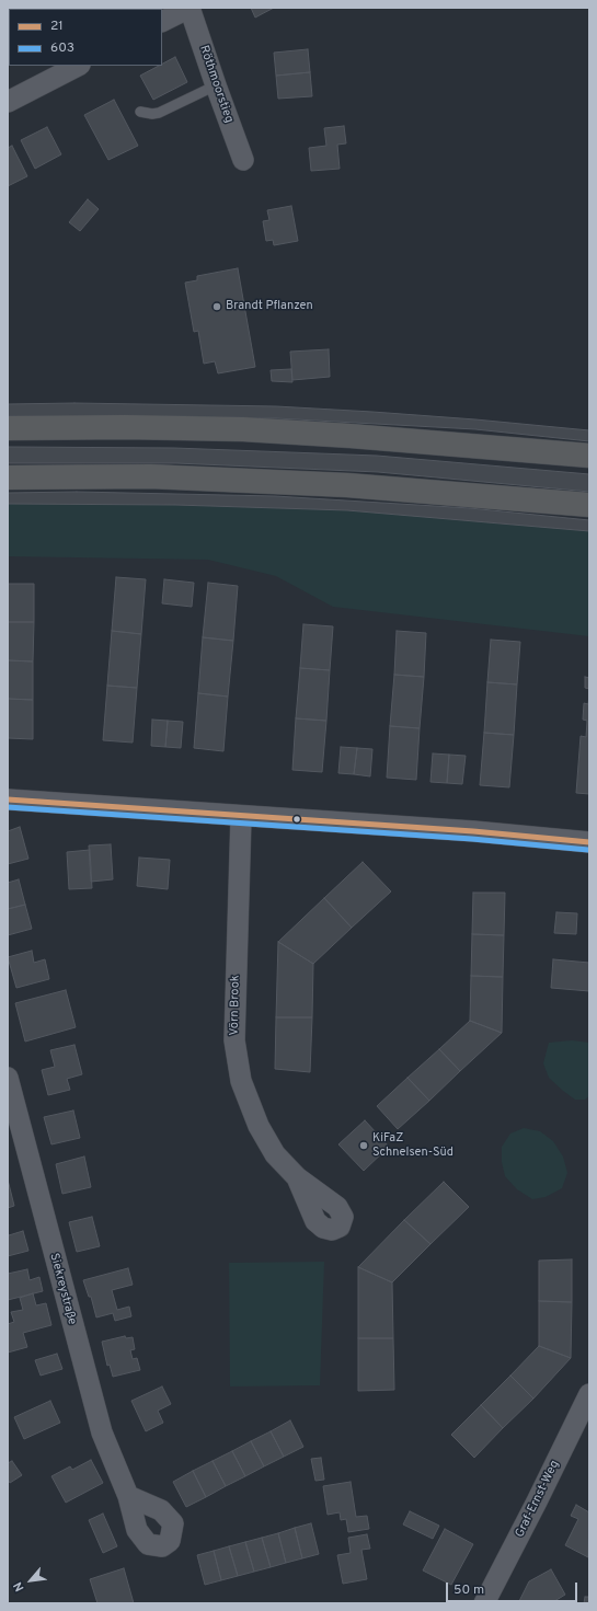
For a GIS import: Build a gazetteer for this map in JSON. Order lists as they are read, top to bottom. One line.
{"streets":{"street":["Röthmoorstieg","Vörn Brook","Siekreystraße","Graf-Ernst-Weg"]},"places":["Brandt Pflanzen","KiFaZ Schnelsen-Süd"],"lines":["transit line 21","transit line 603"],"legend":["21","603"],"scale_bar":"50 m","north":"bottom left"}
